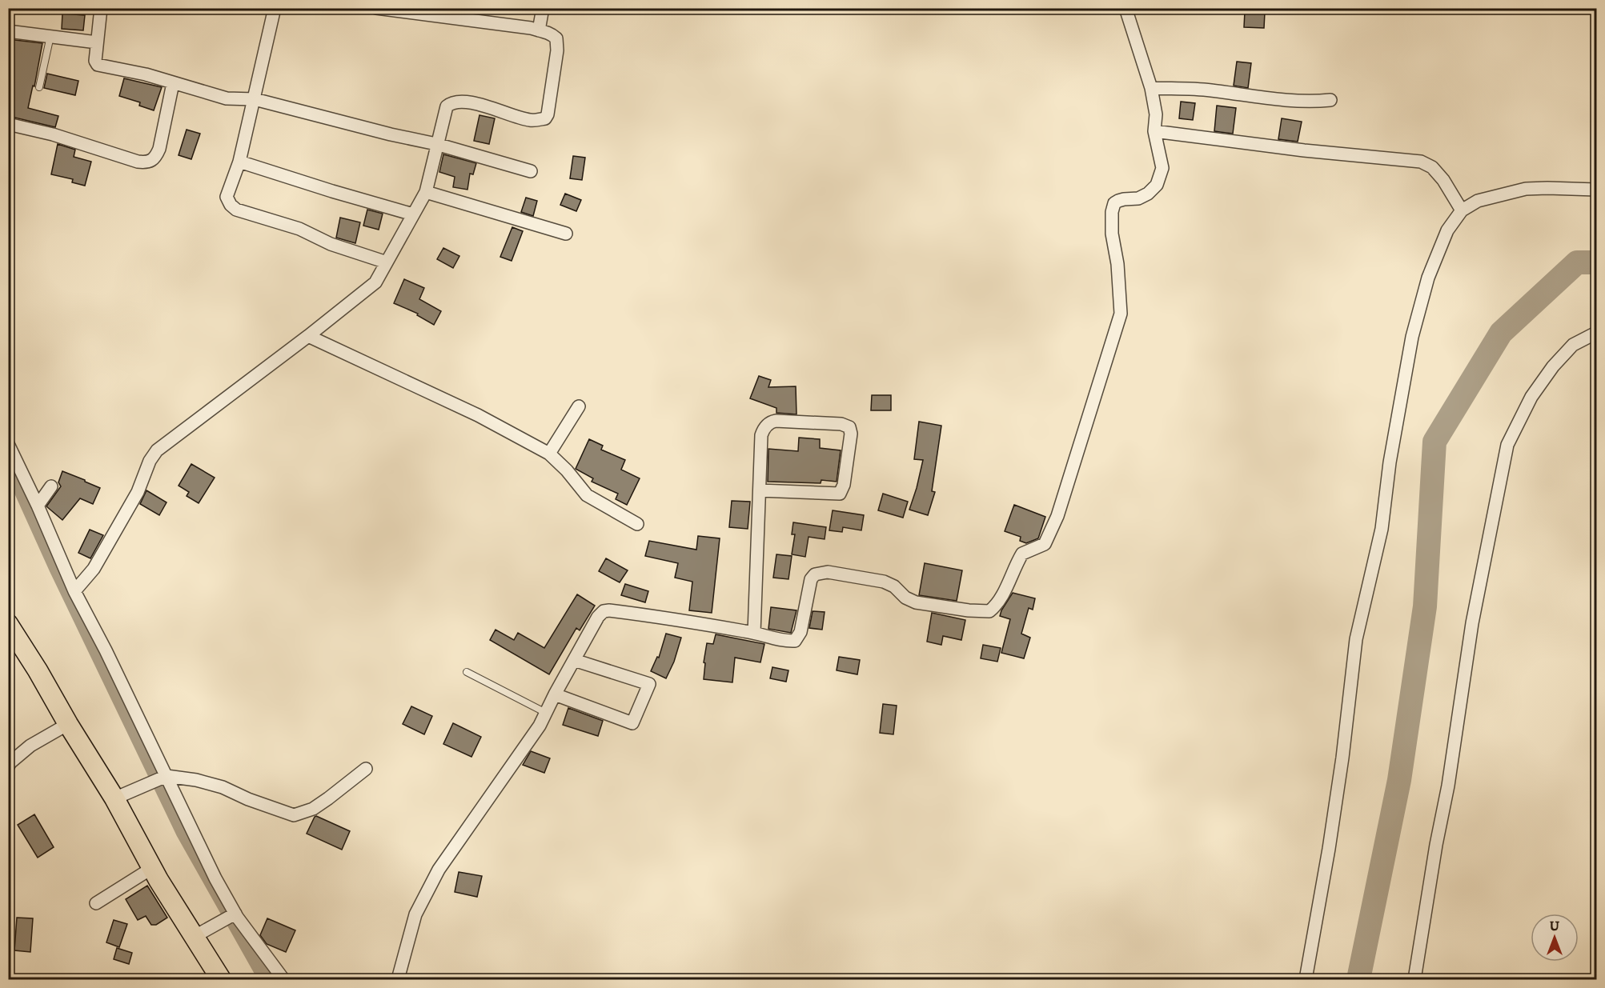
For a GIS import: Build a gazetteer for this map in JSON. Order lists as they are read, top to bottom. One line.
{"north":"top"}
